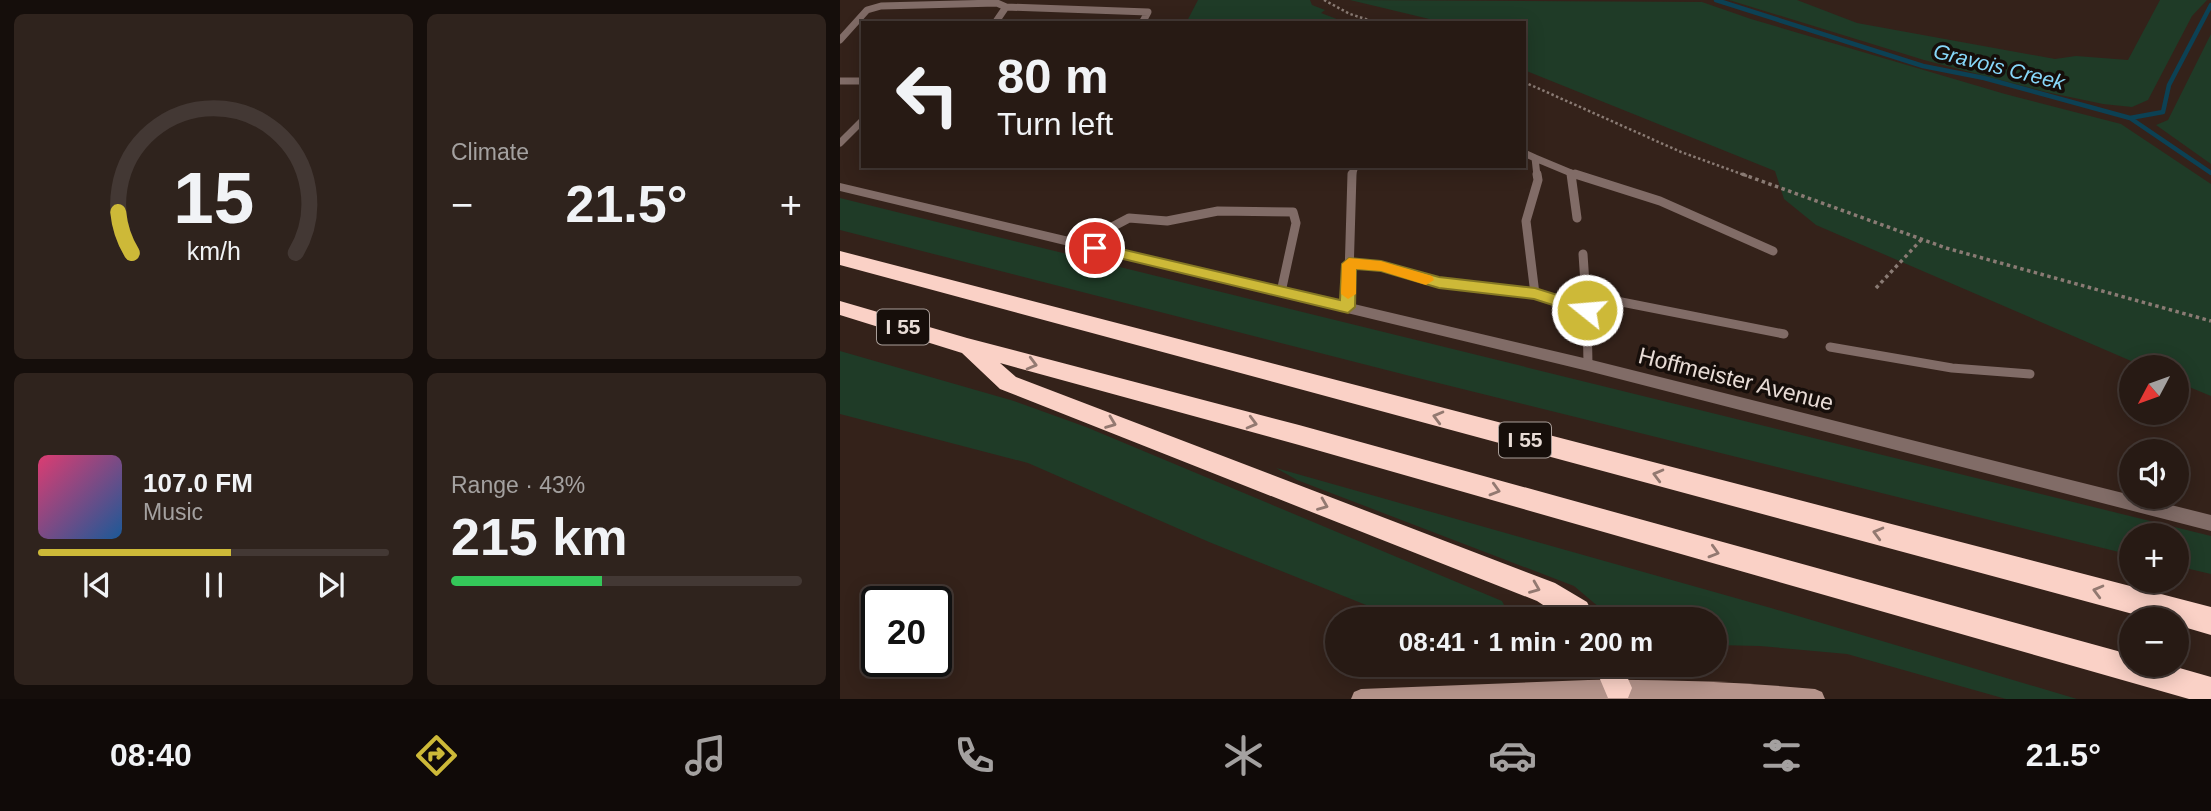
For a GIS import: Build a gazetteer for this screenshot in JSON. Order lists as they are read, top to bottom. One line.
{"streets":{"highway":["I 55"],"street":["Hoffmeister Avenue"]},"water":["Gravois Creek"],"north":"bottom left","page":{"tile":["Climate",["Range · 43%","215 km"]],"turn":["80 m","Turn left"],"heat":["−","21.5°","+"],"map_buttons":["+","−"],"song":["107.0 FM","Music"],"limit":"20","trip":"08:41 · 1 min · 200 m","tabs":["08:40","21.5°"],"gauge":["15","km/h"]}}
